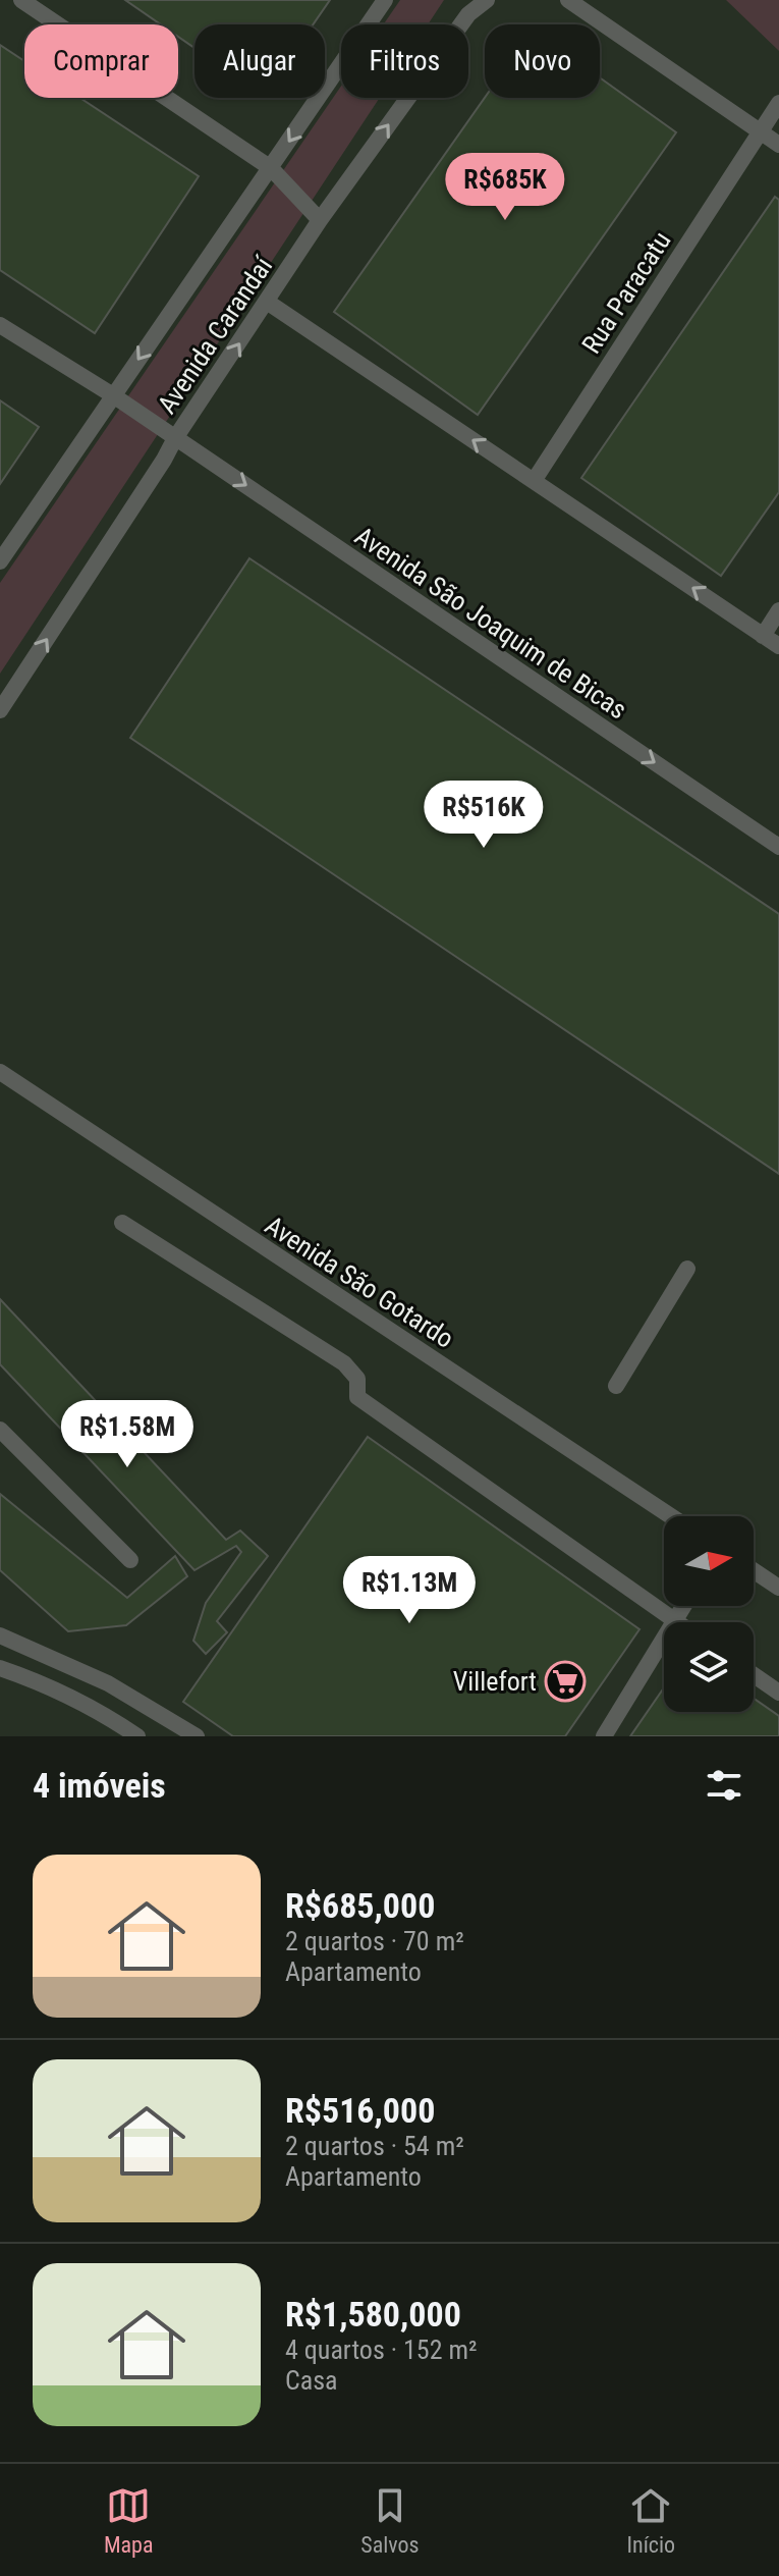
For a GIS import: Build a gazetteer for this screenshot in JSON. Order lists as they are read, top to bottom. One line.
{"streets":{"lane":["Rua Paracatu","Avenida Carandaí","Avenida São Joaquim de Bicas","Avenida São Gotardo"]},"crossings":[["Avenida Carandaí","Avenida São Joaquim de Bicas"]],"one_way":["Avenida São Joaquim de Bicas"],"places":{"supermarket":["Villefort"]},"north":"right","page":{"chip":["Comprar","Alugar","Filtros","Novo"],"price":["R$685K","R$516K","R$1.58M","R$1.13M"],"heading":"4 imóveis","list":[{"name":"R$685,000","note":"2 quartos · 70 m² · Apartamento"},{"name":"R$516,000","note":"2 quartos · 54 m² · Apartamento"},{"name":"R$1,580,000","note":"4 quartos · 152 m² · Casa"}],"tabs":["Mapa","Salvos","Início"]}}
